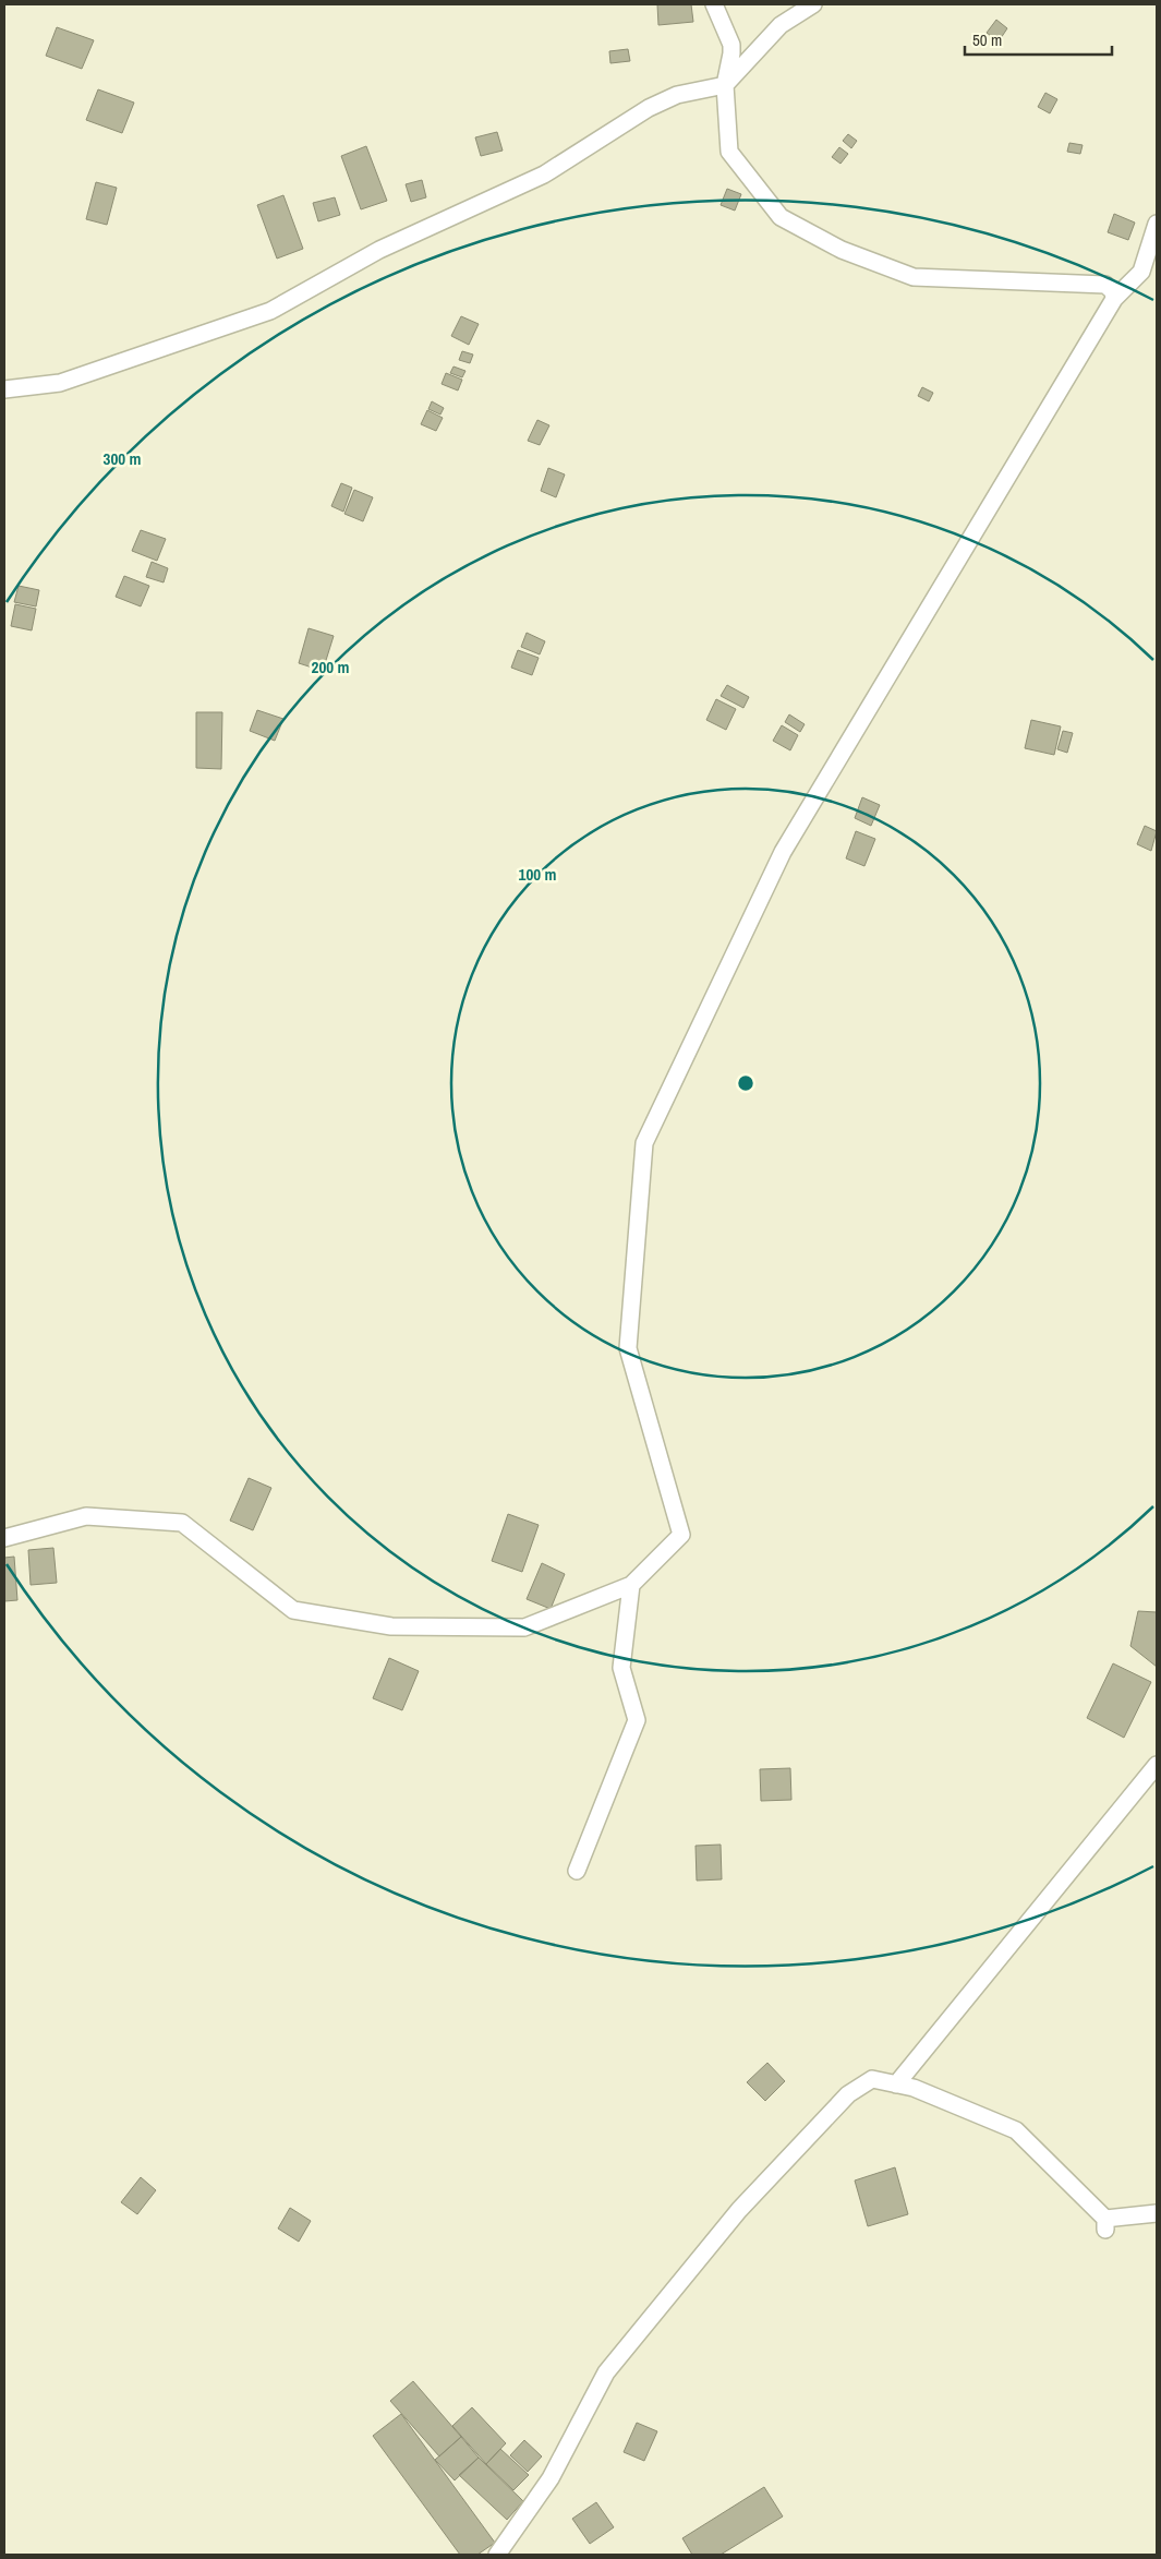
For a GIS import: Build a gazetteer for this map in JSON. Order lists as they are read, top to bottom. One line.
{"scale_bar":"50 m","rings":["300 m","200 m","100 m"]}
